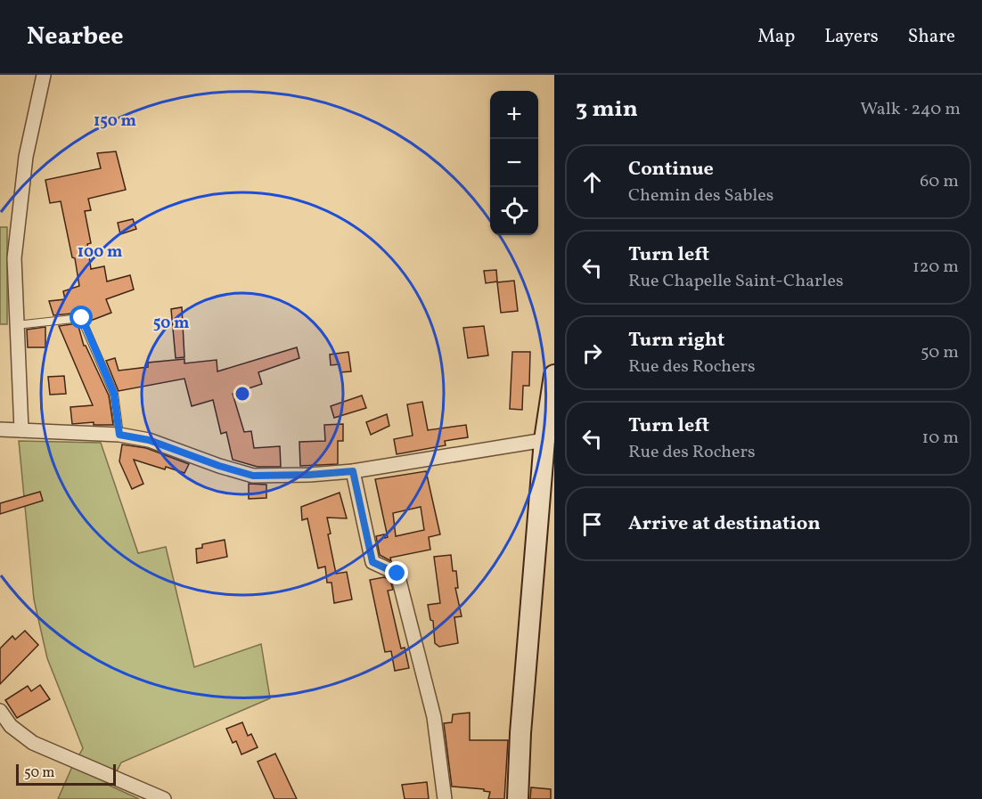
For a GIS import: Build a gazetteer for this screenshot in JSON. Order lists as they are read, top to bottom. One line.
{"scale_bar":"50 m","page":{"header":"Nearbee","nav":["Map","Layers","Share"],"heading":["3 min","Walk · 240 m"],"map_buttons":["+","−"],"list":[["Continue","Chemin des Sables","60 m"],["Turn left","Rue Chapelle Saint-Charles","120 m"],["Turn right","Rue des Rochers","50 m"],["Turn left","Rue des Rochers","10 m"],"Arrive at destination"],"scale":"50 m"},"rings":["150 m","100 m","50 m"]}
